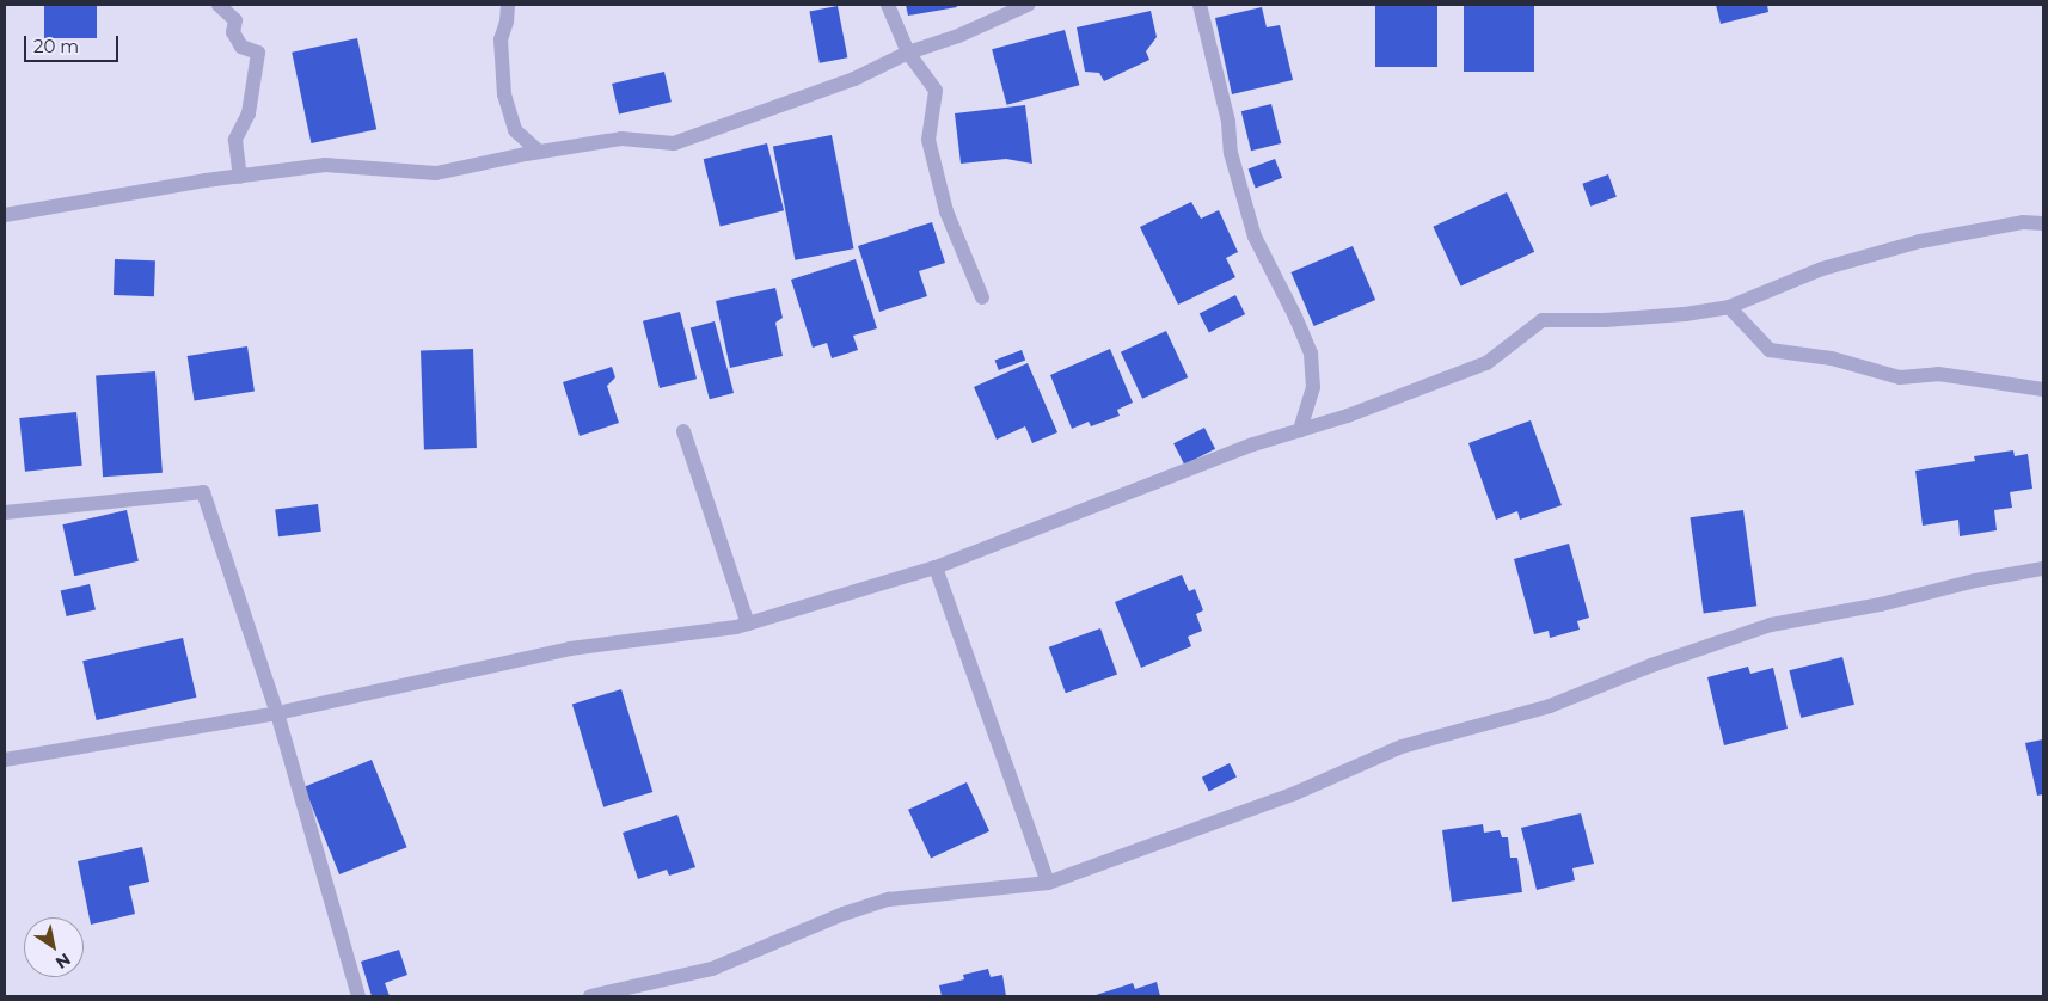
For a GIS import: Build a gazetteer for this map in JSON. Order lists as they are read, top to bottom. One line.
{"scale_bar":"20 m","north":"bottom right"}
